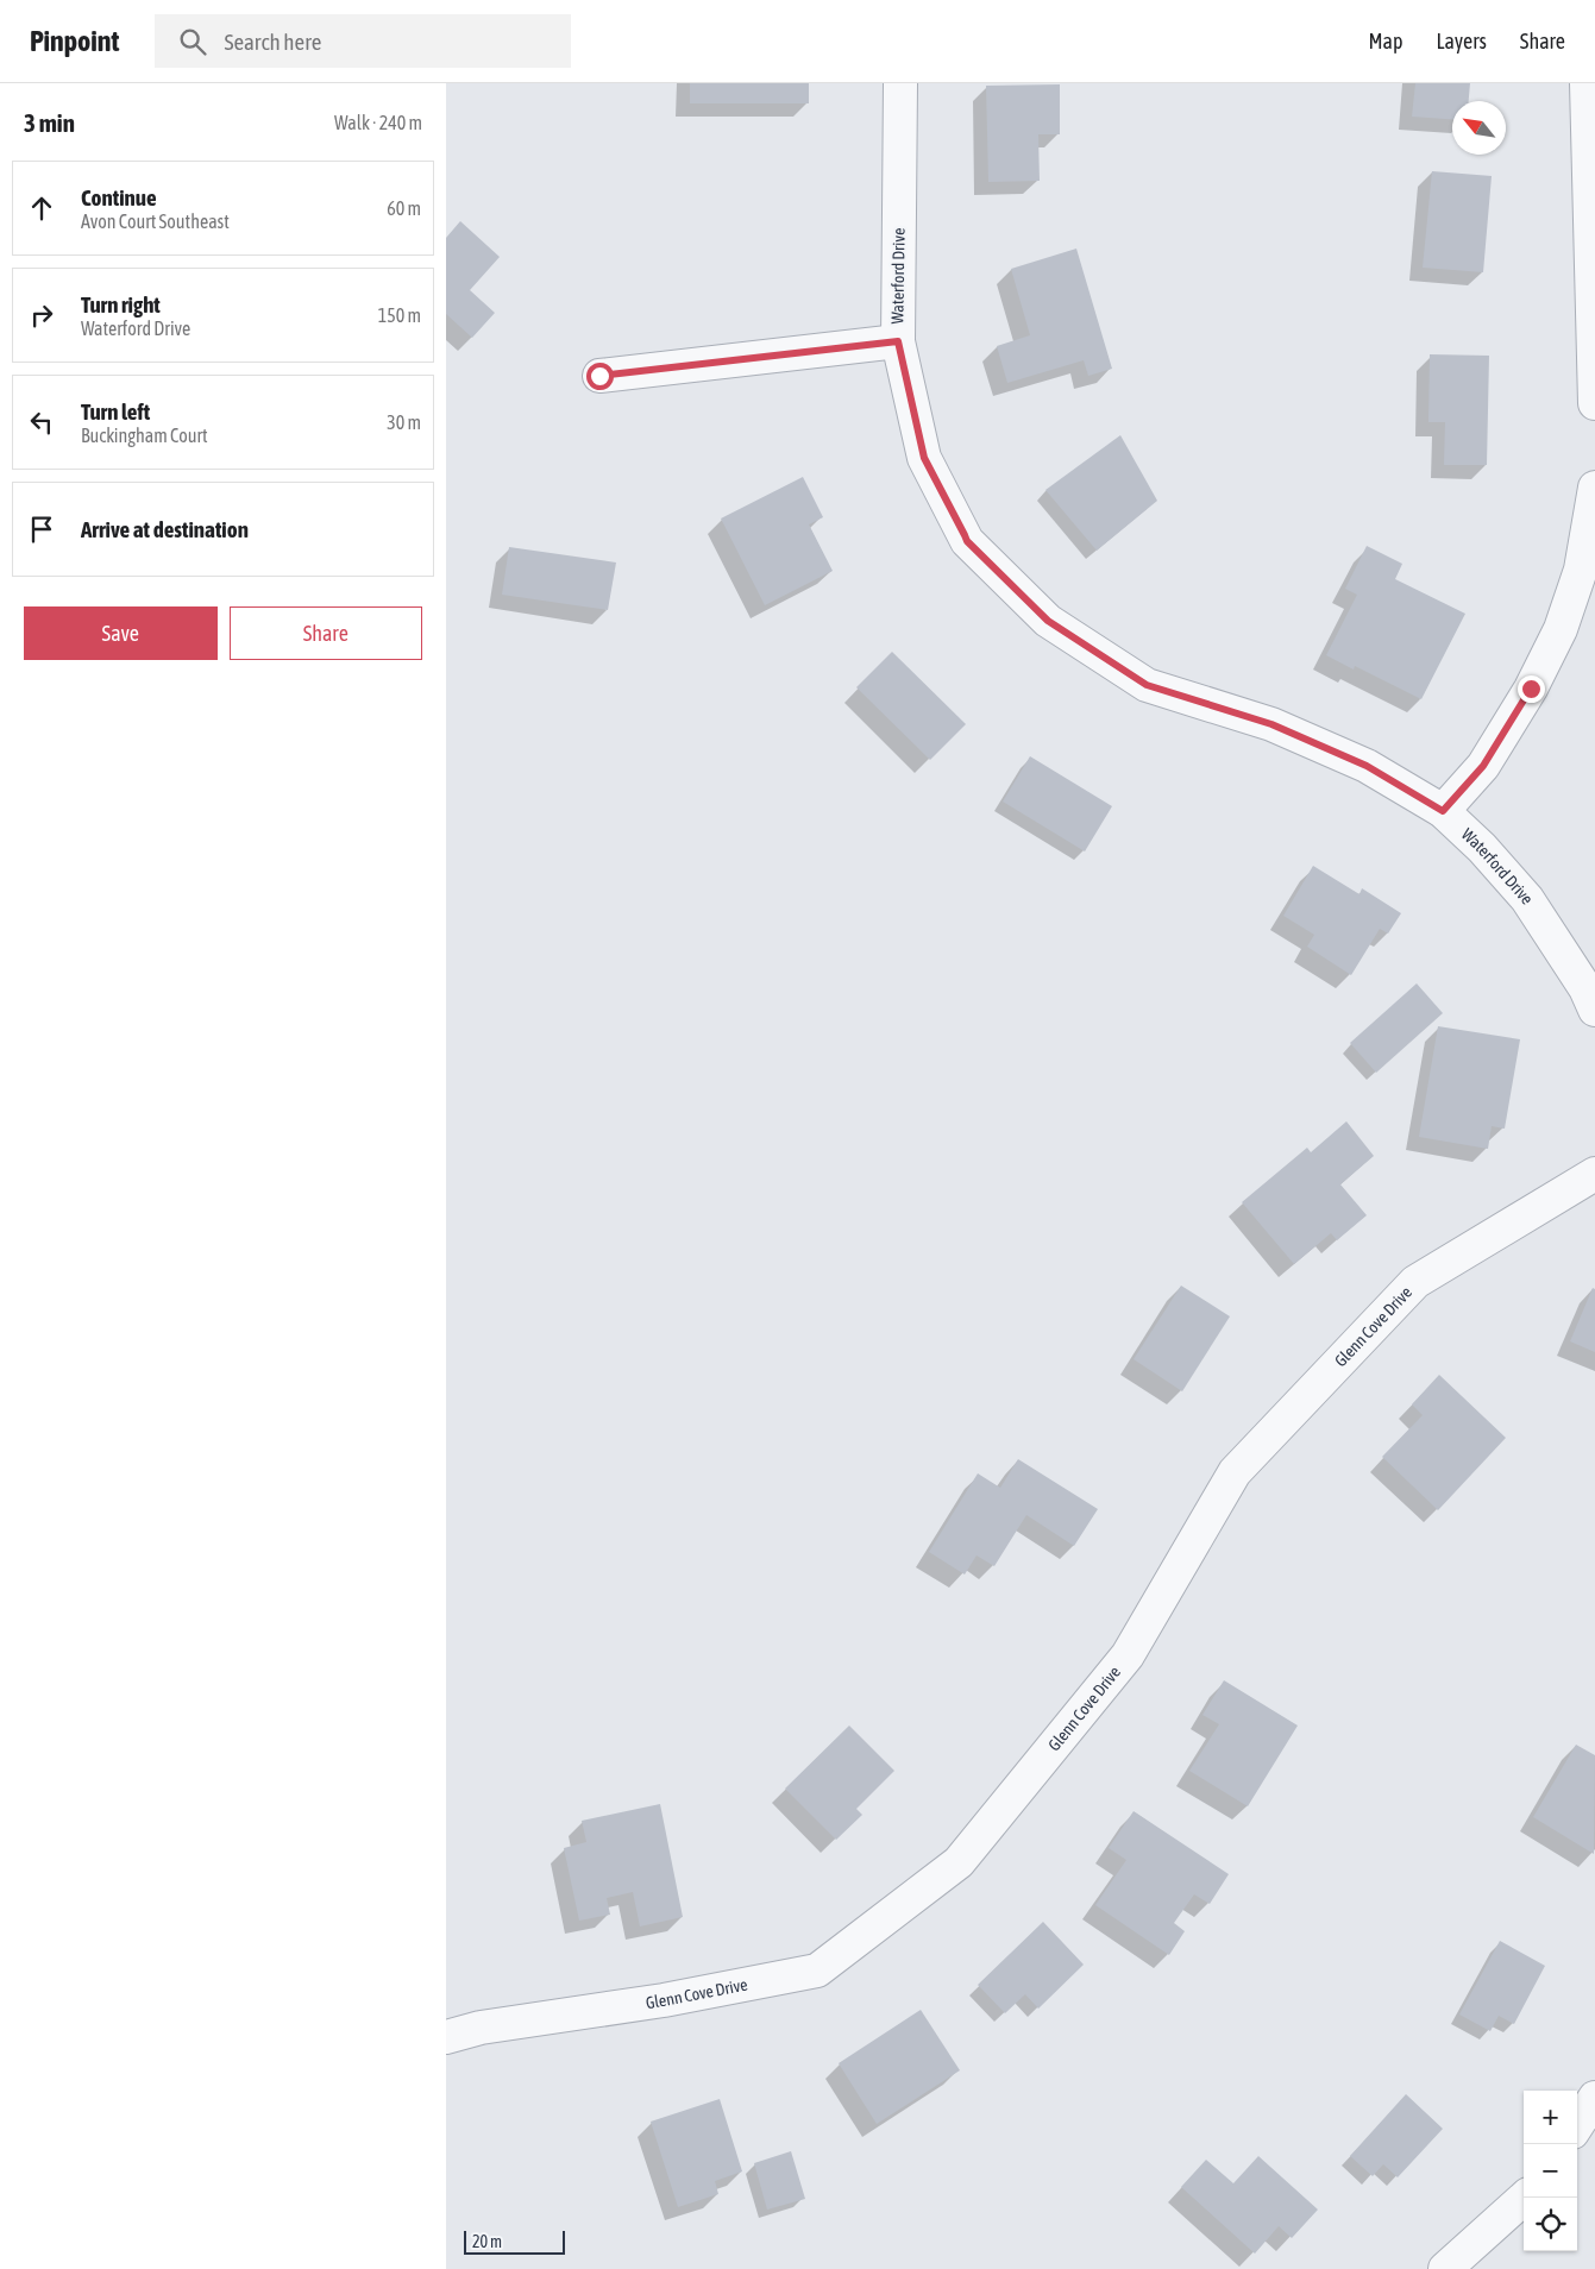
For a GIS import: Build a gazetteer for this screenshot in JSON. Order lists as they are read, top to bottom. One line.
{"streets":{"street":["Waterford Drive","Glenn Cove Drive"]},"scale_bar":"20 m","north":"top left","page":{"header":"Pinpoint","search":"Search here","nav":["Map","Layers","Share"],"heading":["3 min","Walk · 240 m"],"list":[["Continue","Avon Court Southeast","60 m"],["Turn right","Waterford Drive","150 m"],["Turn left","Buckingham Court","30 m"],"Arrive at destination"],"buttons":["Save","Share"],"map_buttons":["+","−"],"scale":"20 m"}}
